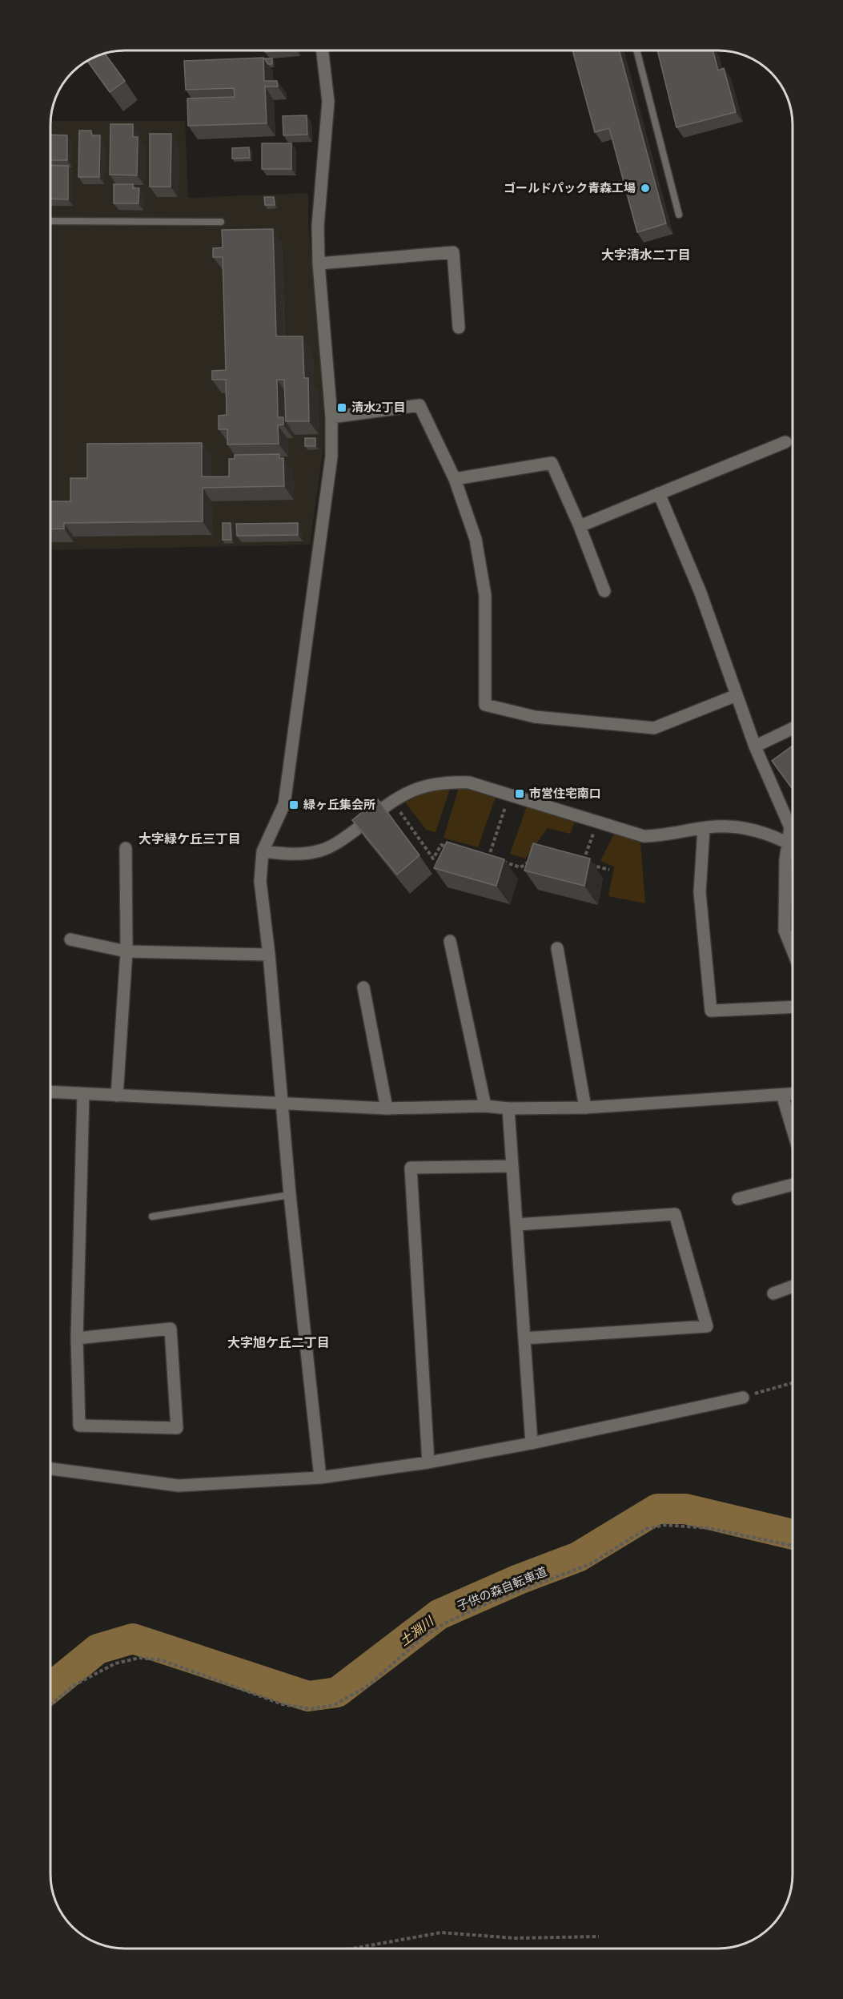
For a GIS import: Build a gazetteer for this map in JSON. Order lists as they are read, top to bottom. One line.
{"streets":{"path":["子供の森自転車道"]},"districts":["大字清水二丁目","大字緑ケ丘三丁目","大字旭ケ丘二丁目"],"water":["土淵川"],"places":{"other":["ゴールドパック青森工場"],"transit":["清水2丁目","市営住宅南口","緑ヶ丘集会所"]}}
